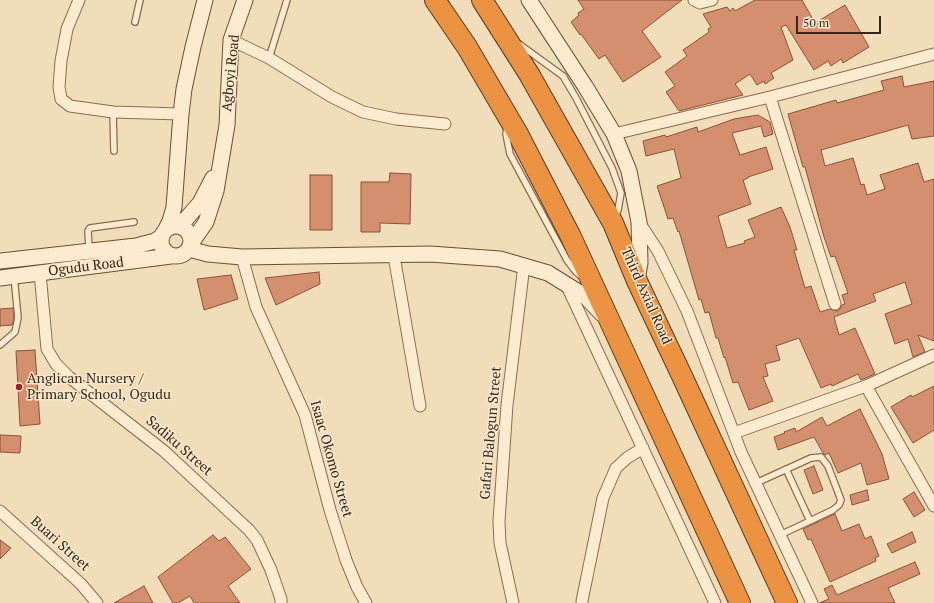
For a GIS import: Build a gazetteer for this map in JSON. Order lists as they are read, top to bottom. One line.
{"streets":{"highway":["Third Axial Road"],"street":["Agboyi Road","Ogudu Road","Gafari Balogun Street","Sadiku Street","Isaac Okomo Street","Buari Street"]},"crossings":[["Agboyi Road","Ogudu Road"],["Ogudu Road","Sadiku Street"]],"places":["Anglican Nursery / Primary School, Ogudu"],"scale_bar":"50 m"}
